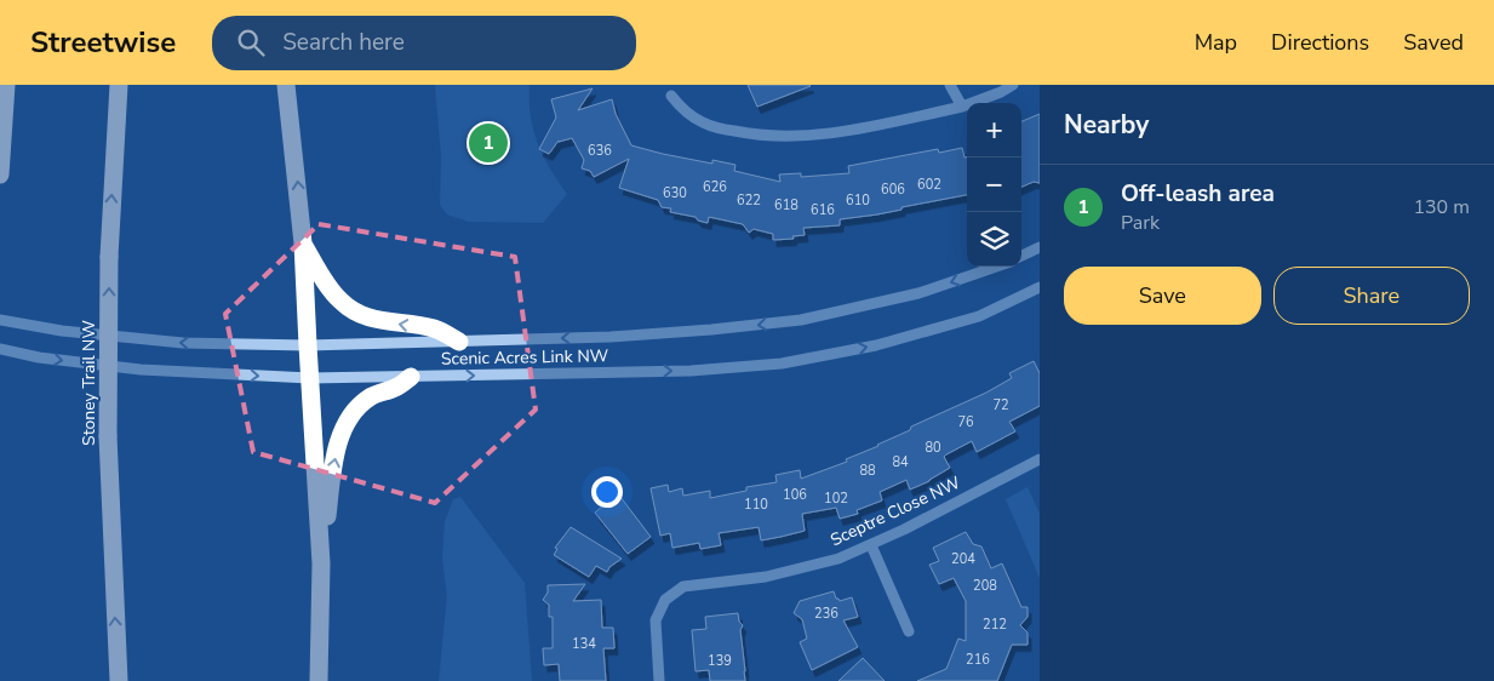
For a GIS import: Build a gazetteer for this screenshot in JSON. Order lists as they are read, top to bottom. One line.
{"streets":{"highway":["Stoney Trail NW"],"street":["Scenic Acres Link NW","Sceptre Close NW"]},"one_way":["Stoney Trail NW"],"house_numbers":["636","602","626","606","630","622","610","618","616","72","76","80","84","88","106","102","110","204","208","236","212","134","216","139"],"page":{"header":"Streetwise","search":"Search here","nav":["Map","Directions","Saved"],"heading":"Nearby","map_buttons":["+","−"],"pins":"1","list":[{"mark":"1","name":"Off-leash area","note":"Park","value":"130 m"}],"buttons":["Save","Share"]}}
